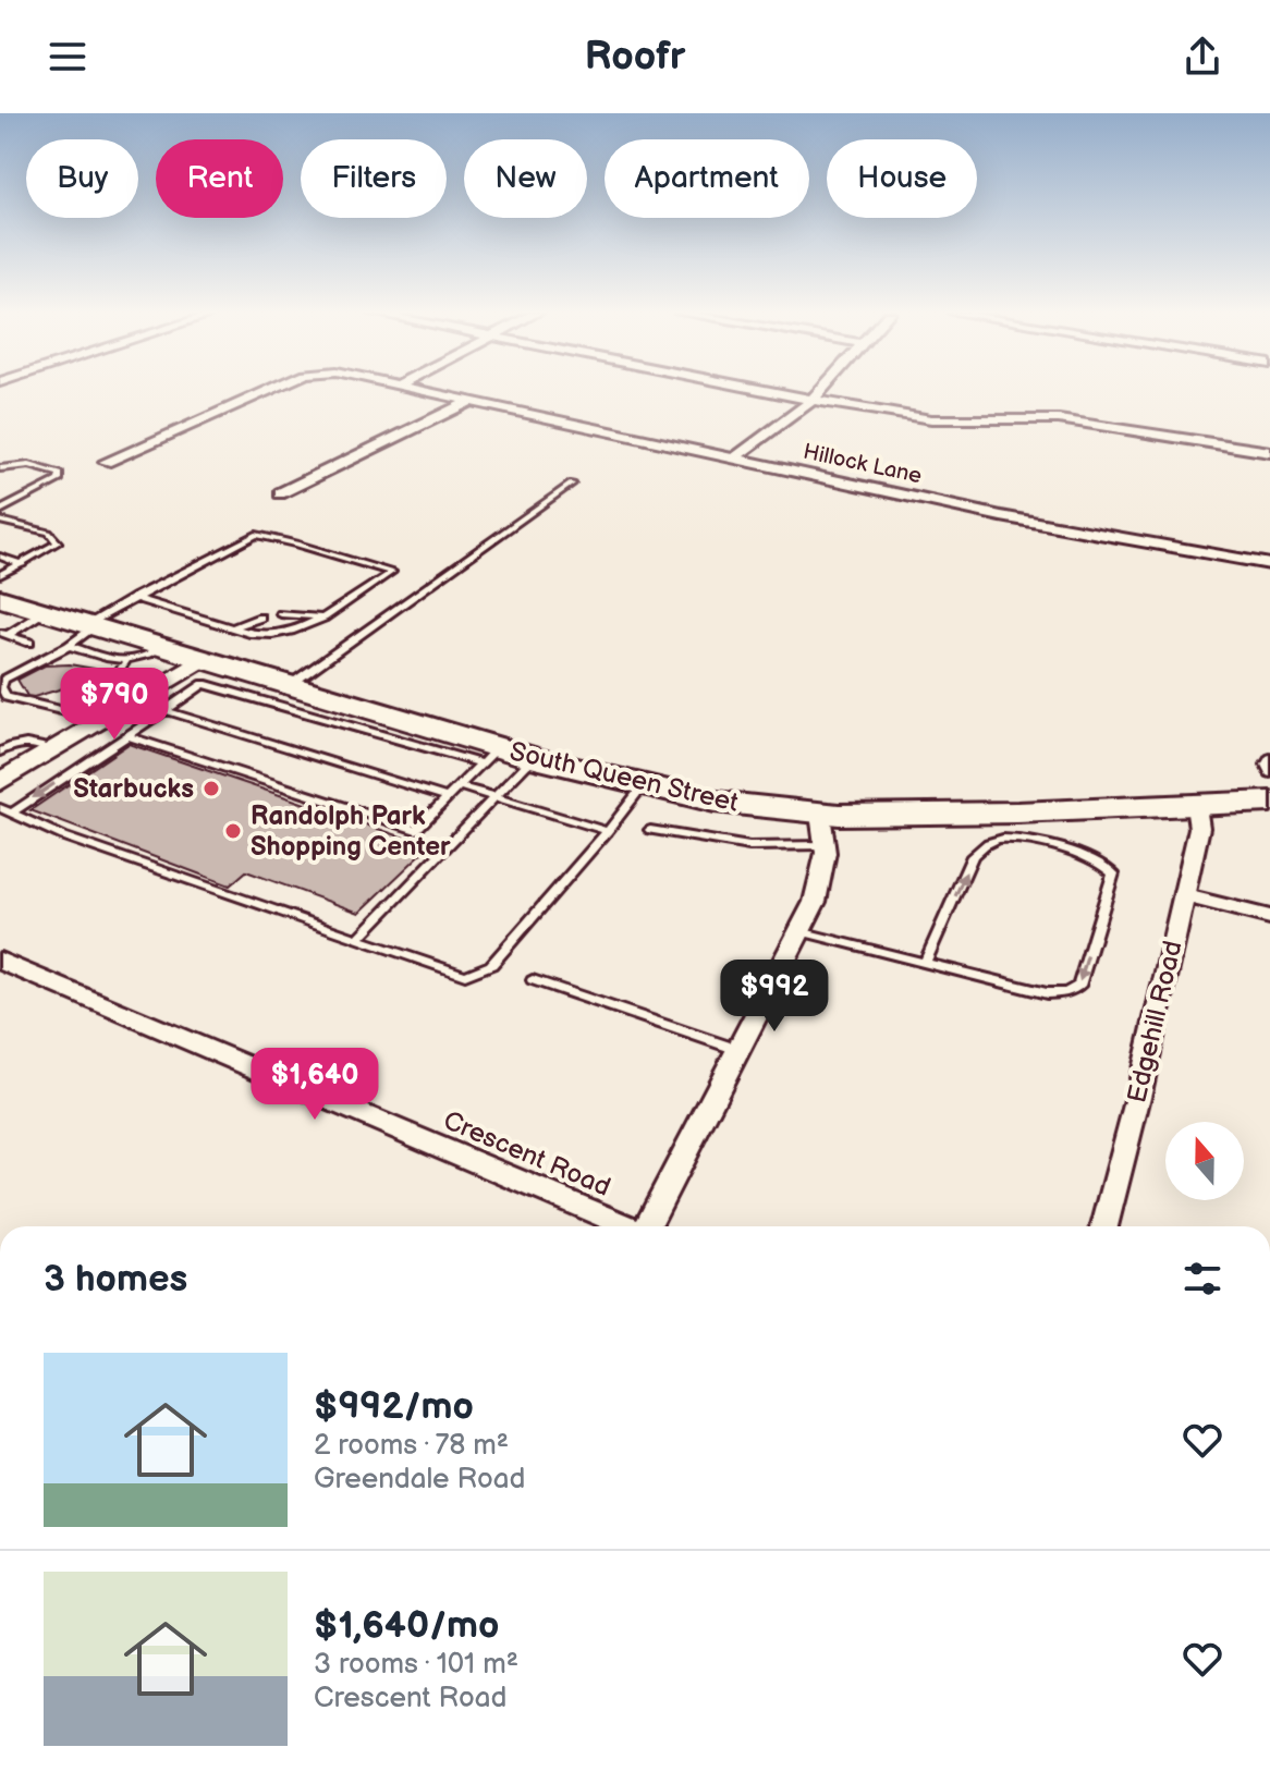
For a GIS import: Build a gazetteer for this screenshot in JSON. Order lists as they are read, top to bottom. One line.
{"streets":{"main road":["South Queen Street"],"street":["Hillock Lane","Edgehill Road","Crescent Road"]},"crossings":[["South Queen Street","Edgehill Road"]],"places":["Starbucks","Randolph Park Shopping Center"],"north":"top","page":{"header":"Roofr","chip":["Buy","Rent","Filters","New","Apartment","House"],"price":["$790","$992","$1,640"],"heading":"3 homes","list":[{"name":"$992/mo","note":"2 rooms · 78 m² · Greendale Road"},{"name":"$1,640/mo","note":"3 rooms · 101 m² · Crescent Road"}]}}
